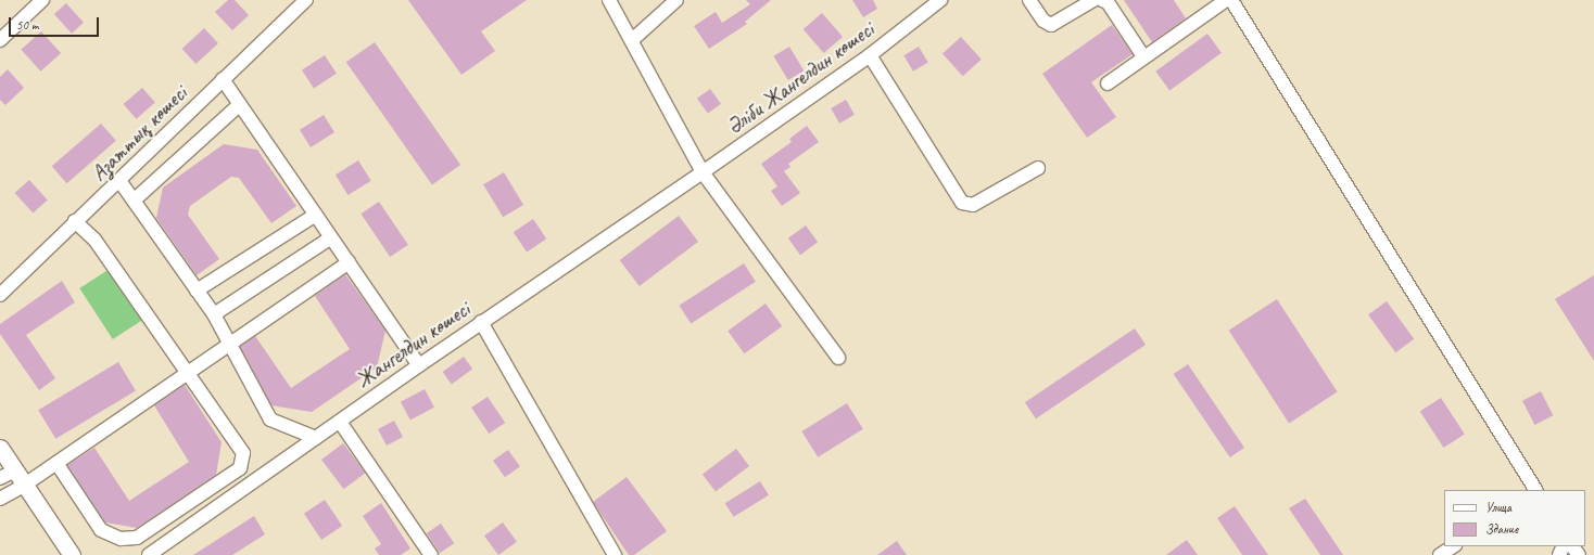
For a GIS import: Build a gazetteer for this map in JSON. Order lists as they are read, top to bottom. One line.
{"streets":{"street":["Әліби Жангелдин көшесі","Азаттық көшесі","Жангелдин көшесі"]},"crossings":[["Әліби Жангелдин көшесі","Жангелдин көшесі"]],"legend":["Улица","Здание"],"scale_bar":"50 m"}
